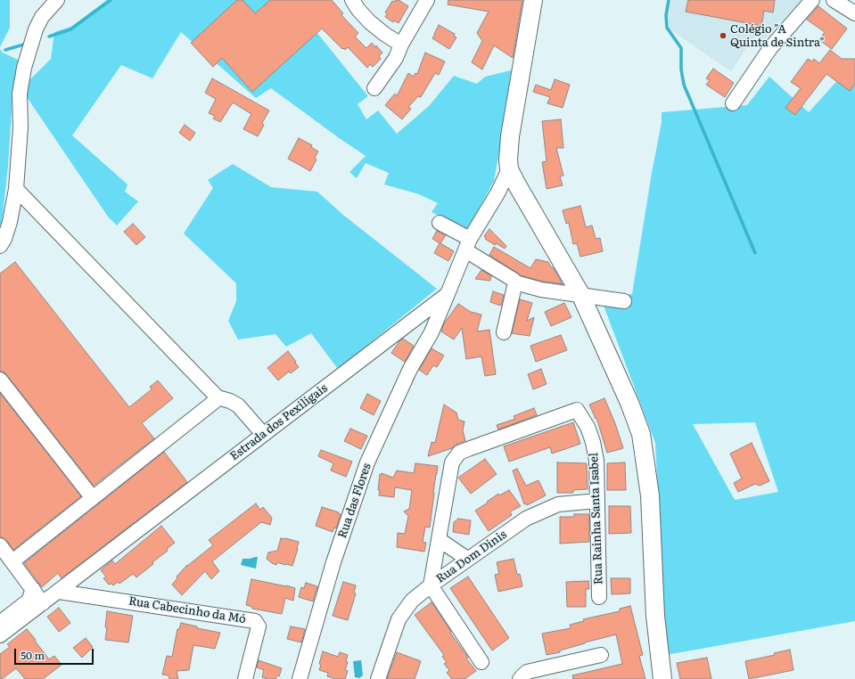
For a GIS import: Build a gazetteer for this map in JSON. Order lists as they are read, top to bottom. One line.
{"streets":{"street":["Estrada dos Pexiligais","Rua das Flores","Rua Rainha Santa Isabel","Rua Dom Dinis","Rua Cabecinho da Mó"]},"crossings":[["Estrada dos Pexiligais","Rua das Flores"],["Estrada dos Pexiligais","Rua Cabecinho da Mó"],["Rua Rainha Santa Isabel","Rua Dom Dinis"]],"places":["Colégio \"A Quinta de Sintra\""],"scale_bar":"50 m"}
